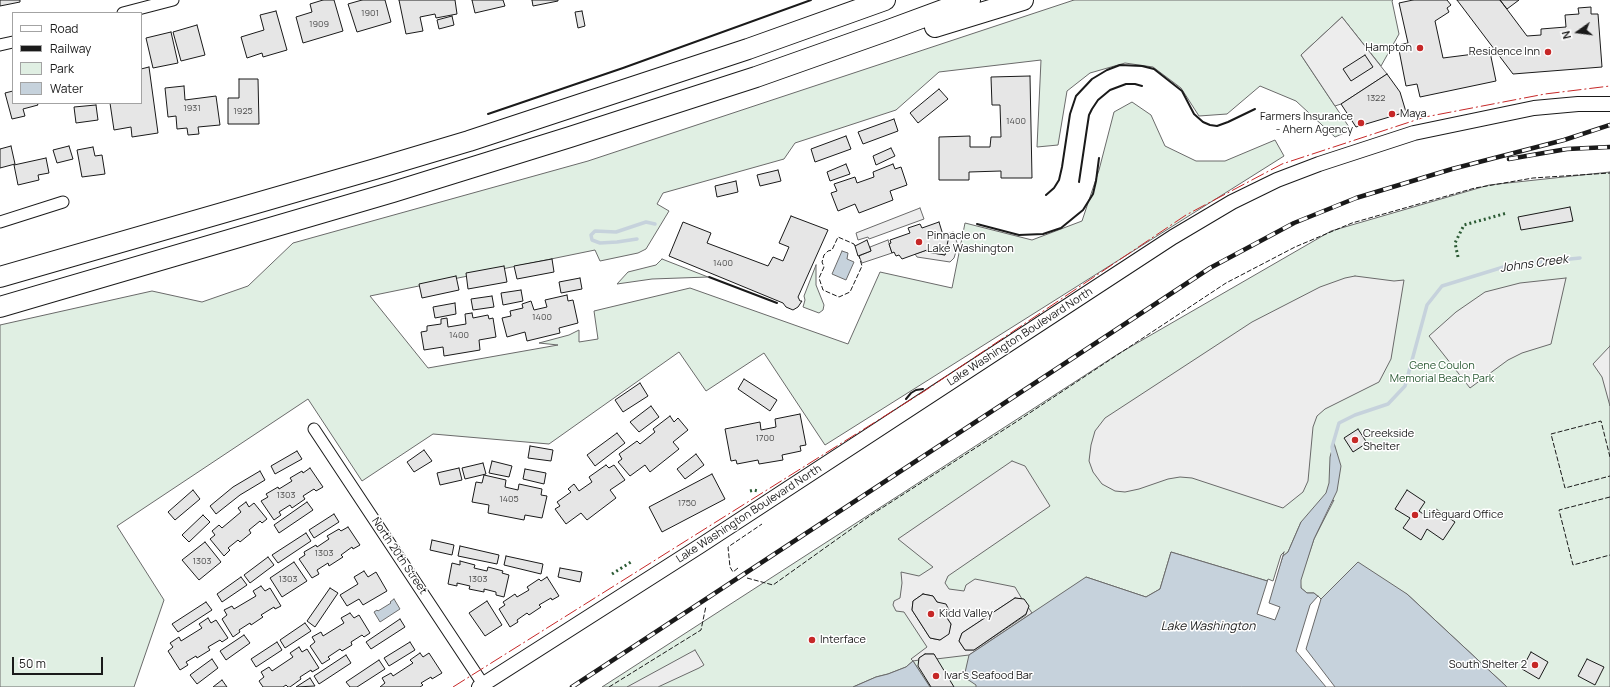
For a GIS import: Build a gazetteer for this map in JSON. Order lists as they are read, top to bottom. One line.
{"streets":{"street":["Lake Washington Boulevard North","North 20th Street"]},"crossings":[["Lake Washington Boulevard North","North 20th Street"]],"water":["Johns Creek","Lake Washington"],"parks":["Gene Coulon Memorial Beach Park"],"places":["Hampton","Residence Inn","Maya","Farmers Insurance - Ahern Agency","Pinnacle on Lake Washington","Creekside Shelter","Lifeguard Office","Kidd Valley","Interface","South Shelter 2","Ivar's Seafood Bar"],"house_numbers":["1901","1909","1322","1931","1925","1400","1400","1400","1400","1700","1303","1405","1750","1303","1303","1303","1303"],"legend":["Road","Railway","Park","Water"],"scale_bar":"50 m","north":"left"}
